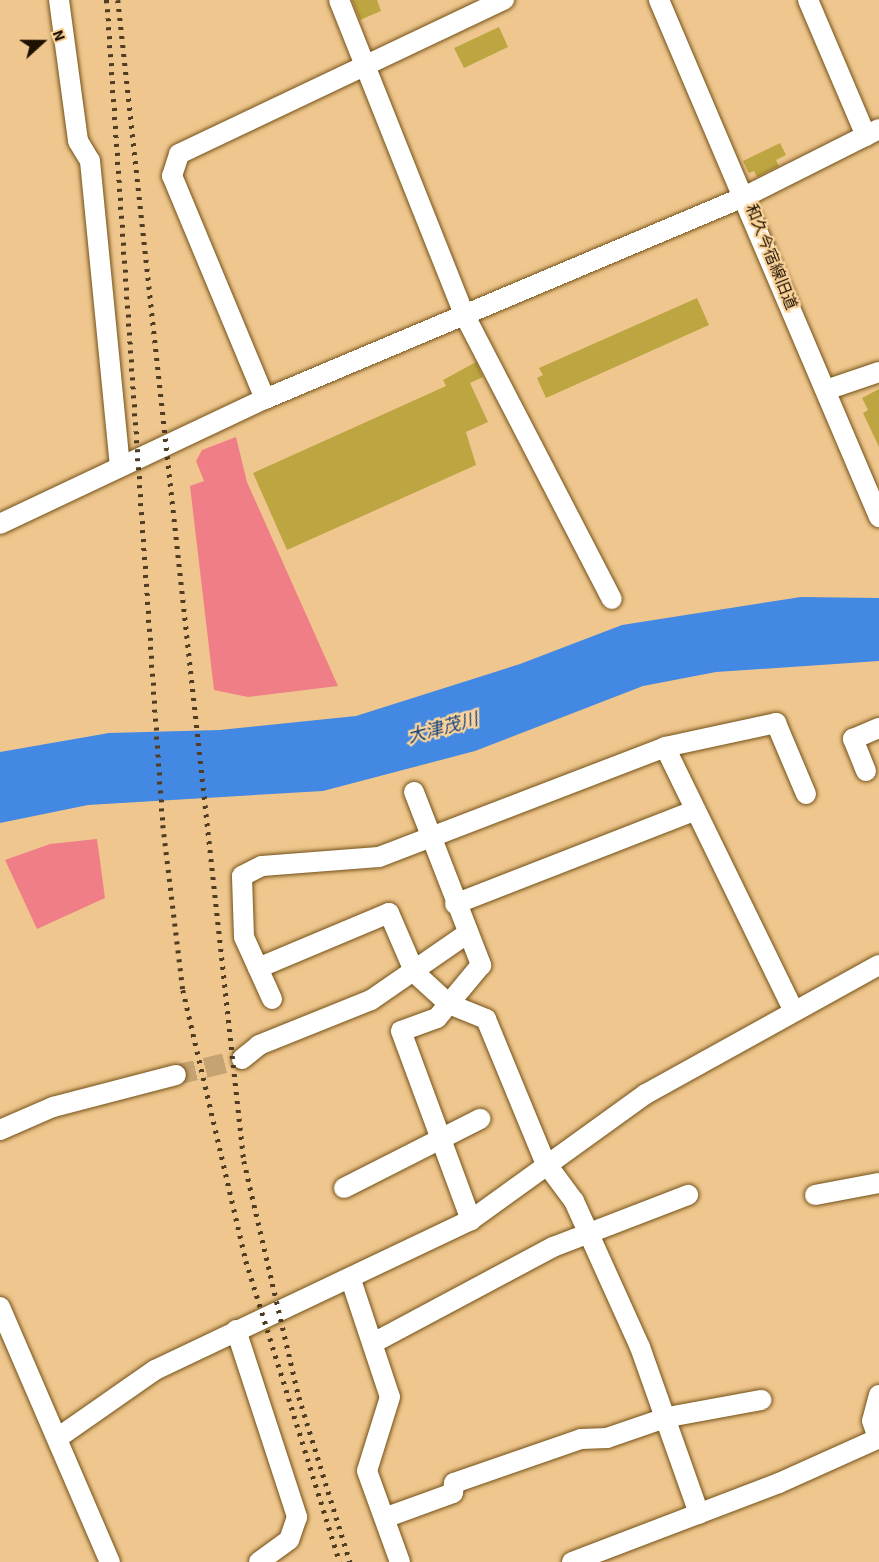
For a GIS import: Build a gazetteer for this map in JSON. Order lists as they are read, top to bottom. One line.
{"streets":{"street":["和久今宿線旧道"]},"water":["大津茂川"],"north":"right"}
